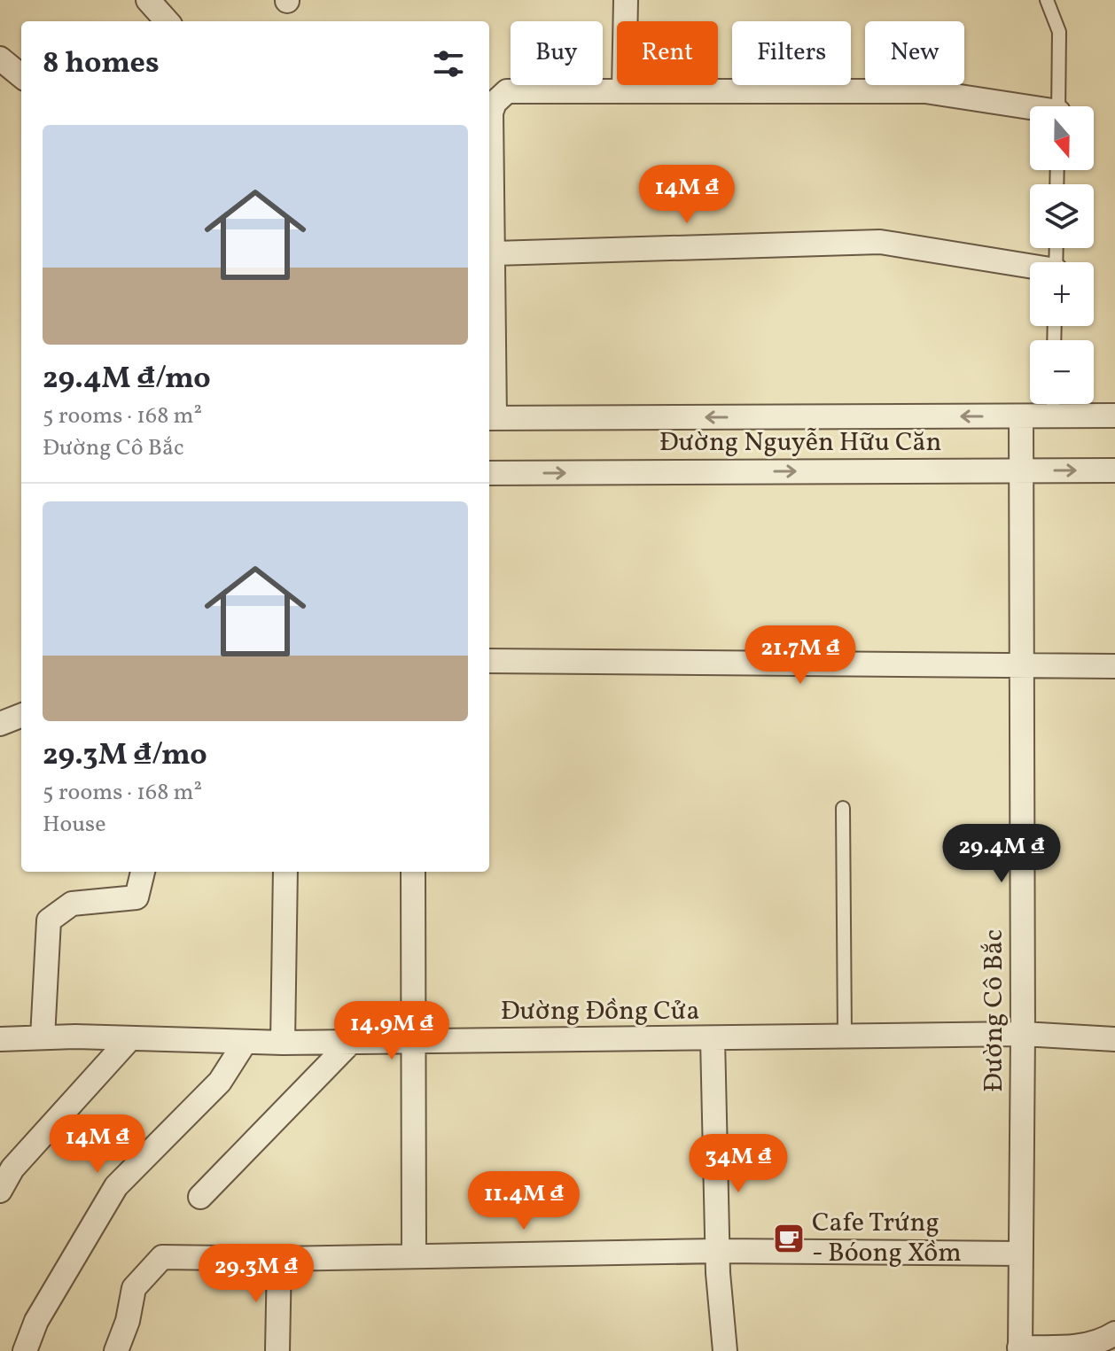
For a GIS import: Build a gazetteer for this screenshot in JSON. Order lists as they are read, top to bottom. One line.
{"streets":{"street":["Đường Nguyễn Hữu Căn","Đường Cô Bắc","Đường Đồng Cửa"]},"crossings":[["Đường Nguyễn Hữu Căn","Đường Cô Bắc"],["Đường Cô Bắc","Đường Đồng Cửa"]],"places":{"cafe":["Cafe Trứng - Bóong Xồm"]},"north":"bottom","page":{"chip":["Buy","Rent","Filters","New"],"heading":"8 homes","map_buttons":["+","−"],"list":[{"name":"29.4M ₫/mo","note":"5 rooms · 168 m² · Đường Cô Bắc"},{"name":"29.3M ₫/mo","note":"5 rooms · 168 m² · House"}],"price":["14M ₫","21.7M ₫","29.4M ₫","14.9M ₫","14M ₫","34M ₫","11.4M ₫","29.3M ₫"]}}
